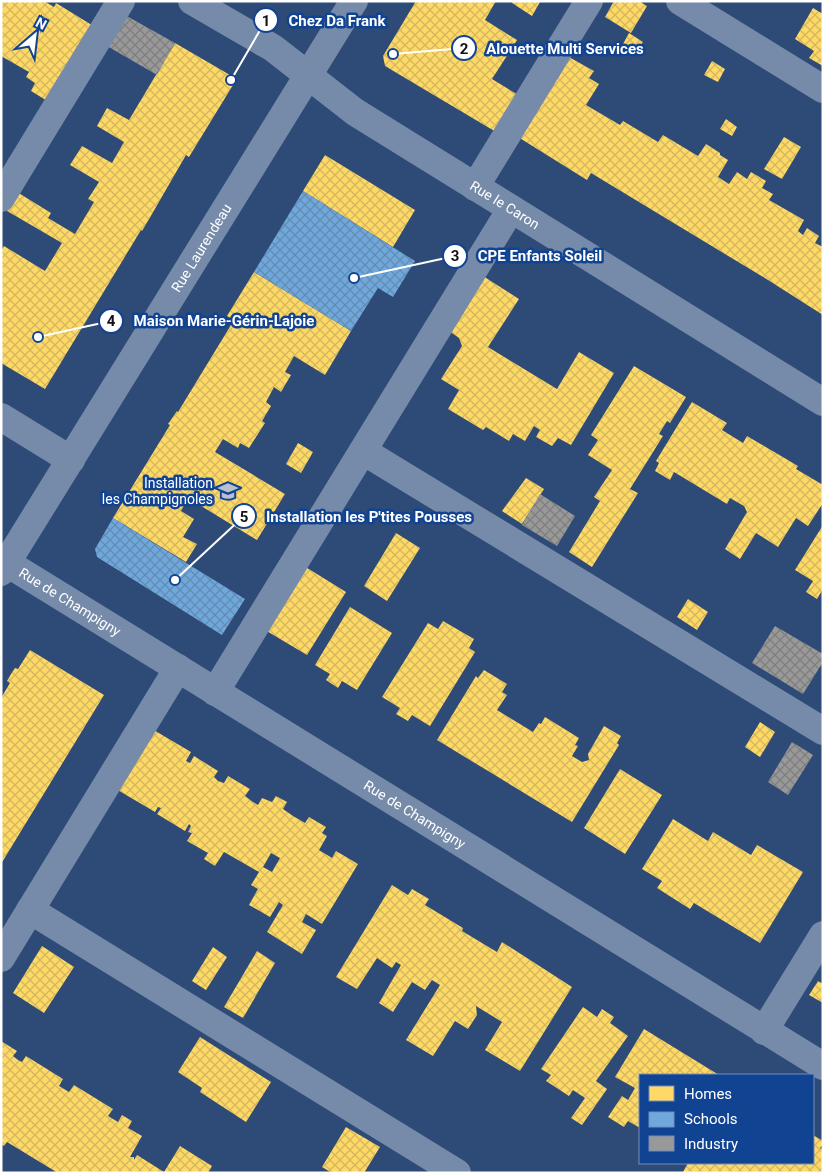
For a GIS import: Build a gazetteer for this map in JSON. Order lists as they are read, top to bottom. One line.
{"streets":{"street":["Rue le Caron","Rue Laurendeau","Rue de Champigny"]},"crossings":[["Rue le Caron","Rue Laurendeau"],["Rue Laurendeau","Rue de Champigny"]],"places":{"other":["Alouette Multi Services","Chez Da Frank","CPE Enfants Soleil","Maison Marie-Gérin-Lajoie","Installation les P'tites Pousses"],"school or university":["Installation les Champignoles"]},"legend":["Homes","Schools","Industry"],"north":"top right"}
